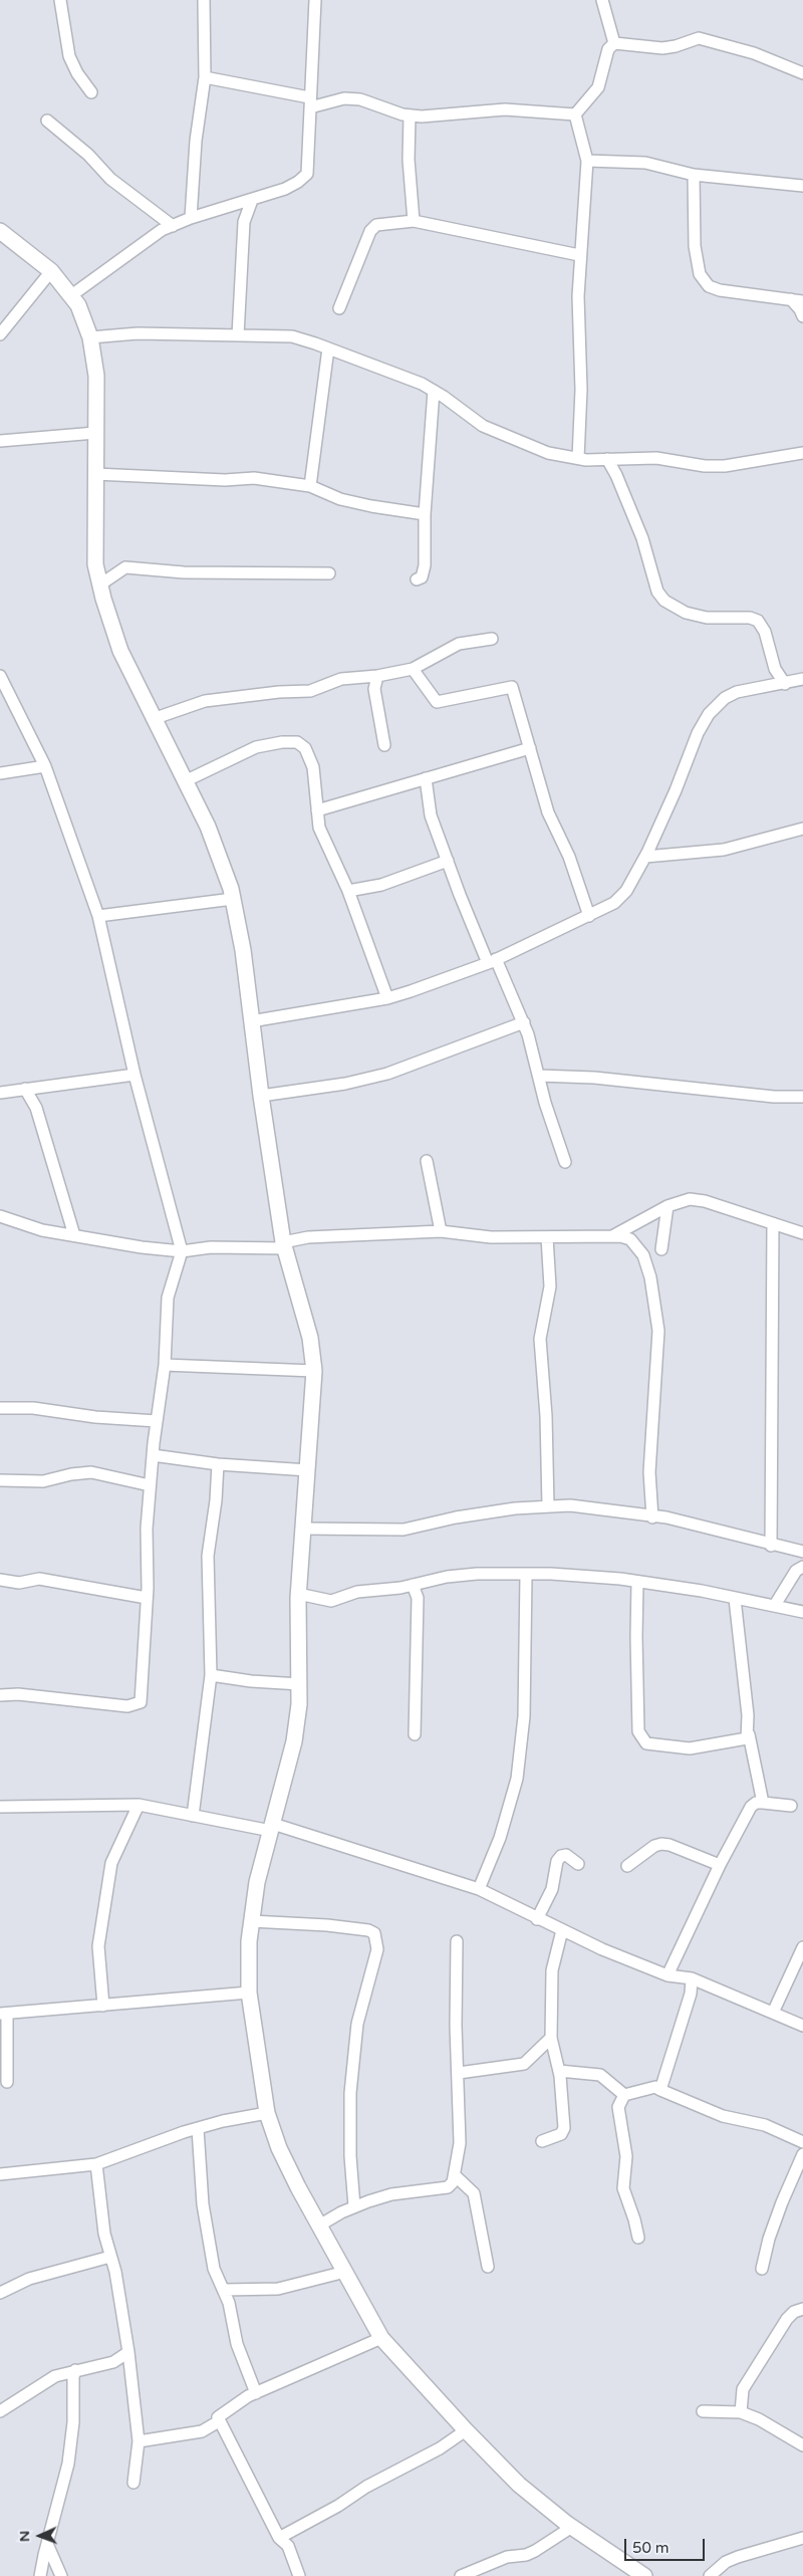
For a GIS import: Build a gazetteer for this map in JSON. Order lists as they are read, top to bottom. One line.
{"scale_bar":"50 m","north":"left"}
